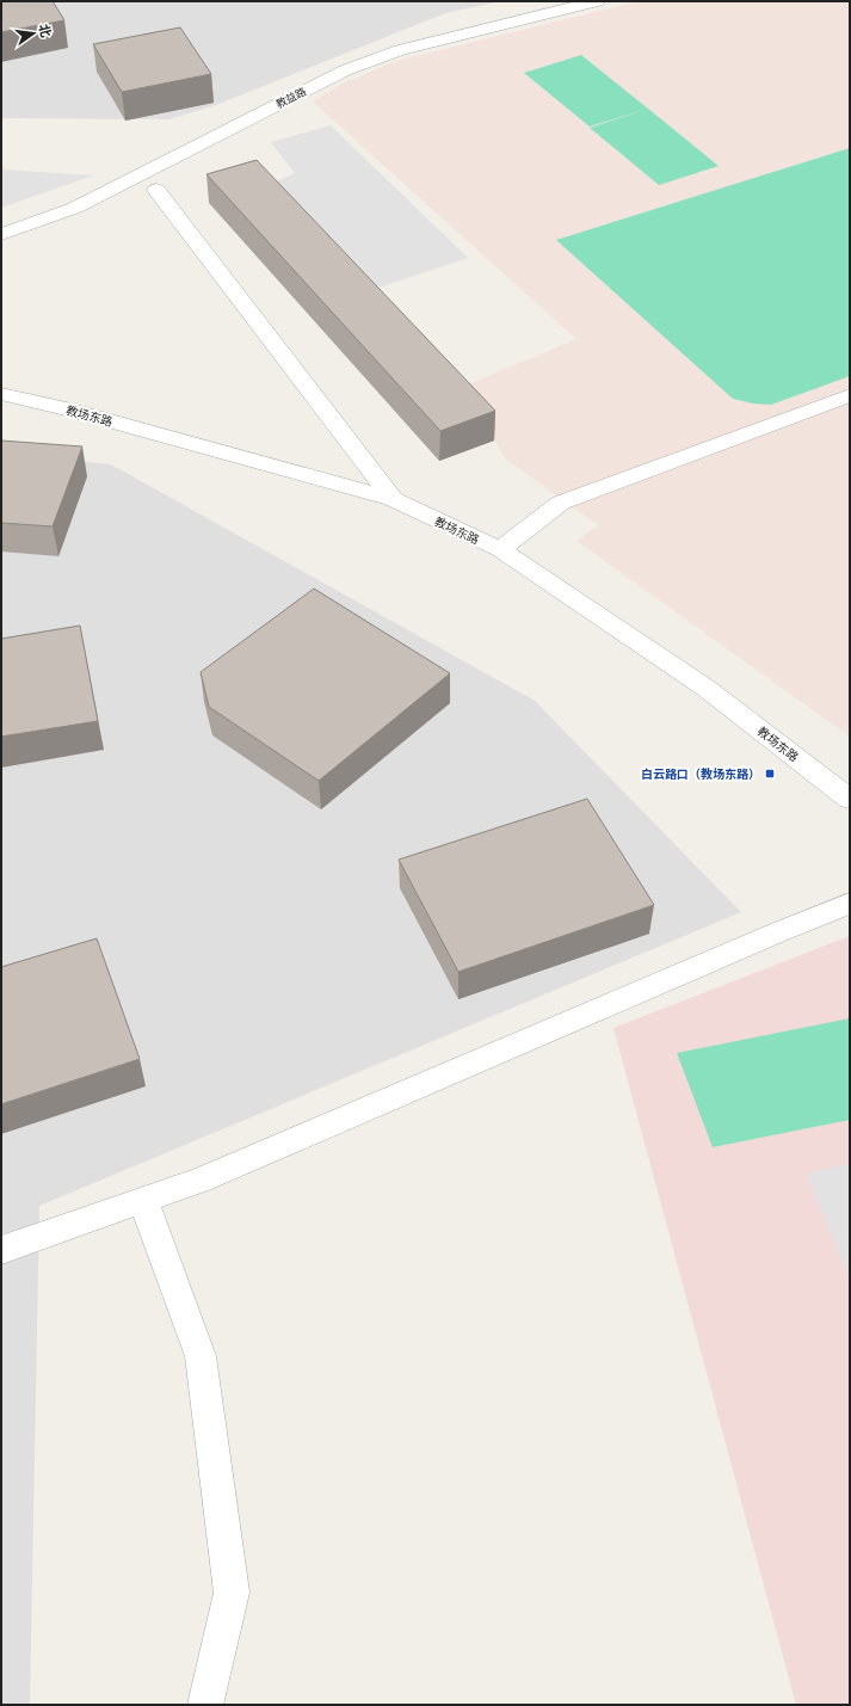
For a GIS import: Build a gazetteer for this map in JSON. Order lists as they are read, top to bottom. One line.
{"streets":{"street":["教益路","教场东路"]},"places":{"transit":["白云路口（教场东路）"]},"north":"right"}
